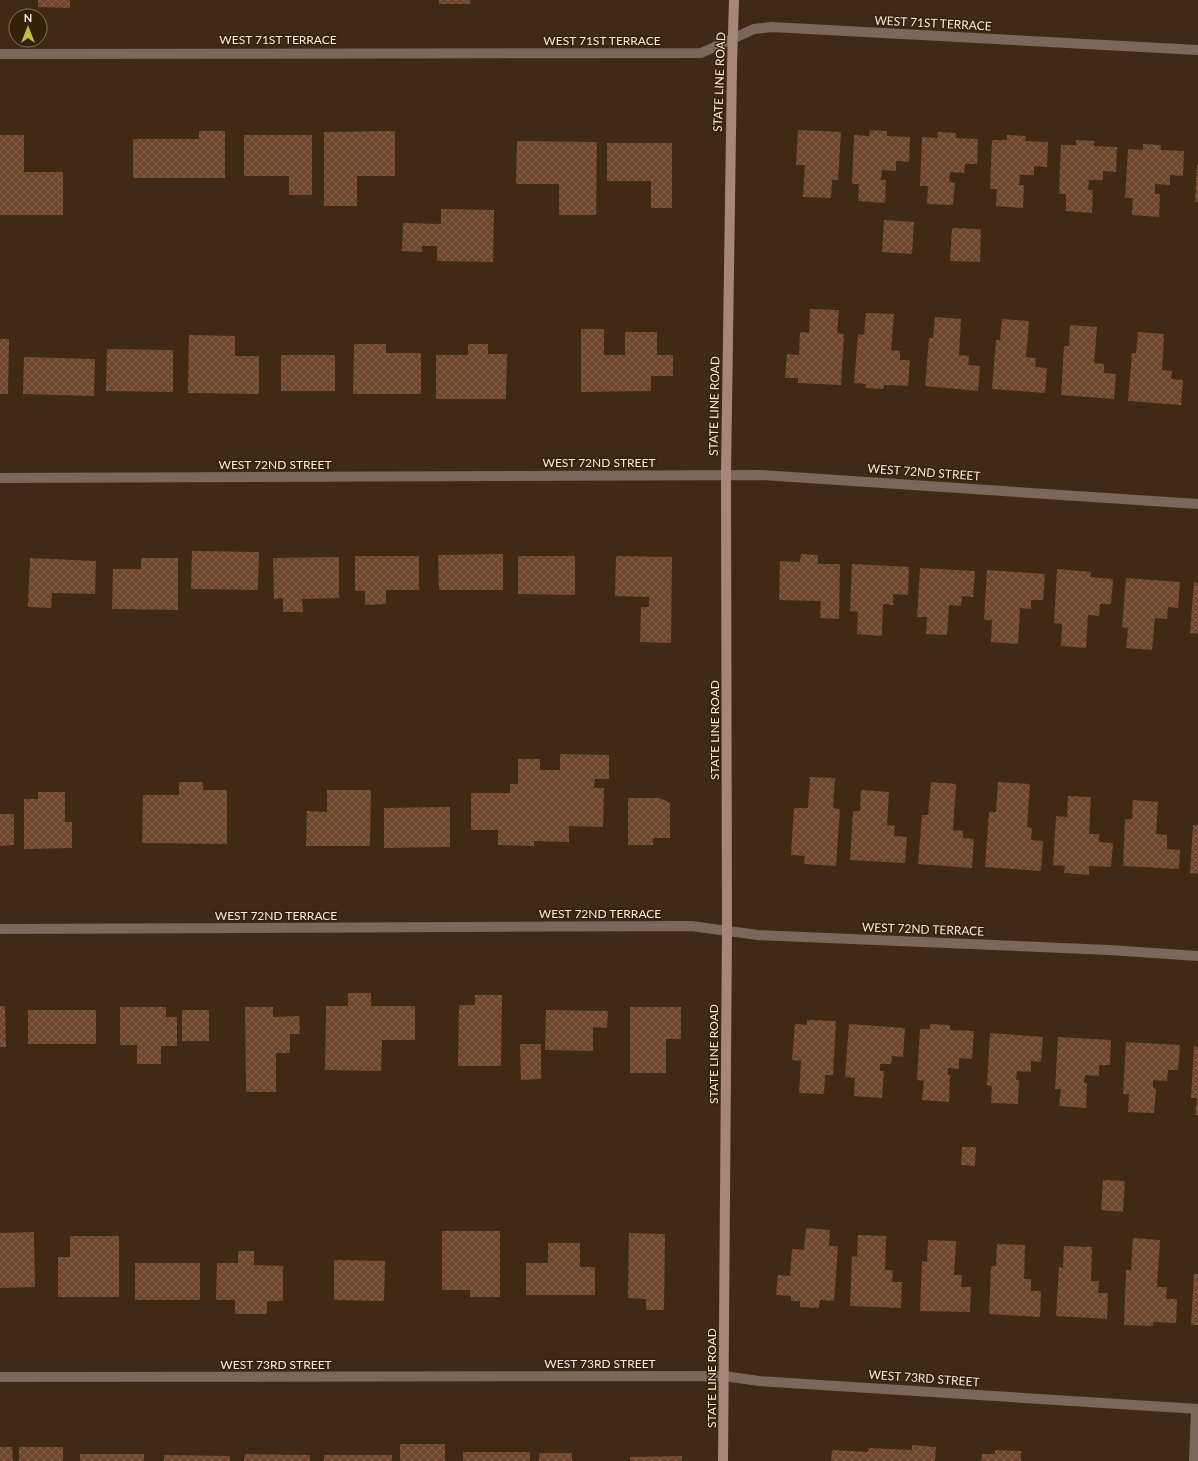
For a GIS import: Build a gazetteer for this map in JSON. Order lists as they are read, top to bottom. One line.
{"streets":{"main road":["STATE LINE ROAD"],"street":["WEST 71ST TERRACE","WEST 72ND STREET","WEST 72ND TERRACE","WEST 73RD STREET"]},"crossings":[["WEST 71ST TERRACE","STATE LINE ROAD"],["STATE LINE ROAD","WEST 72ND STREET"],["STATE LINE ROAD","WEST 72ND TERRACE"],["STATE LINE ROAD","WEST 73RD STREET"]],"north":"top"}
